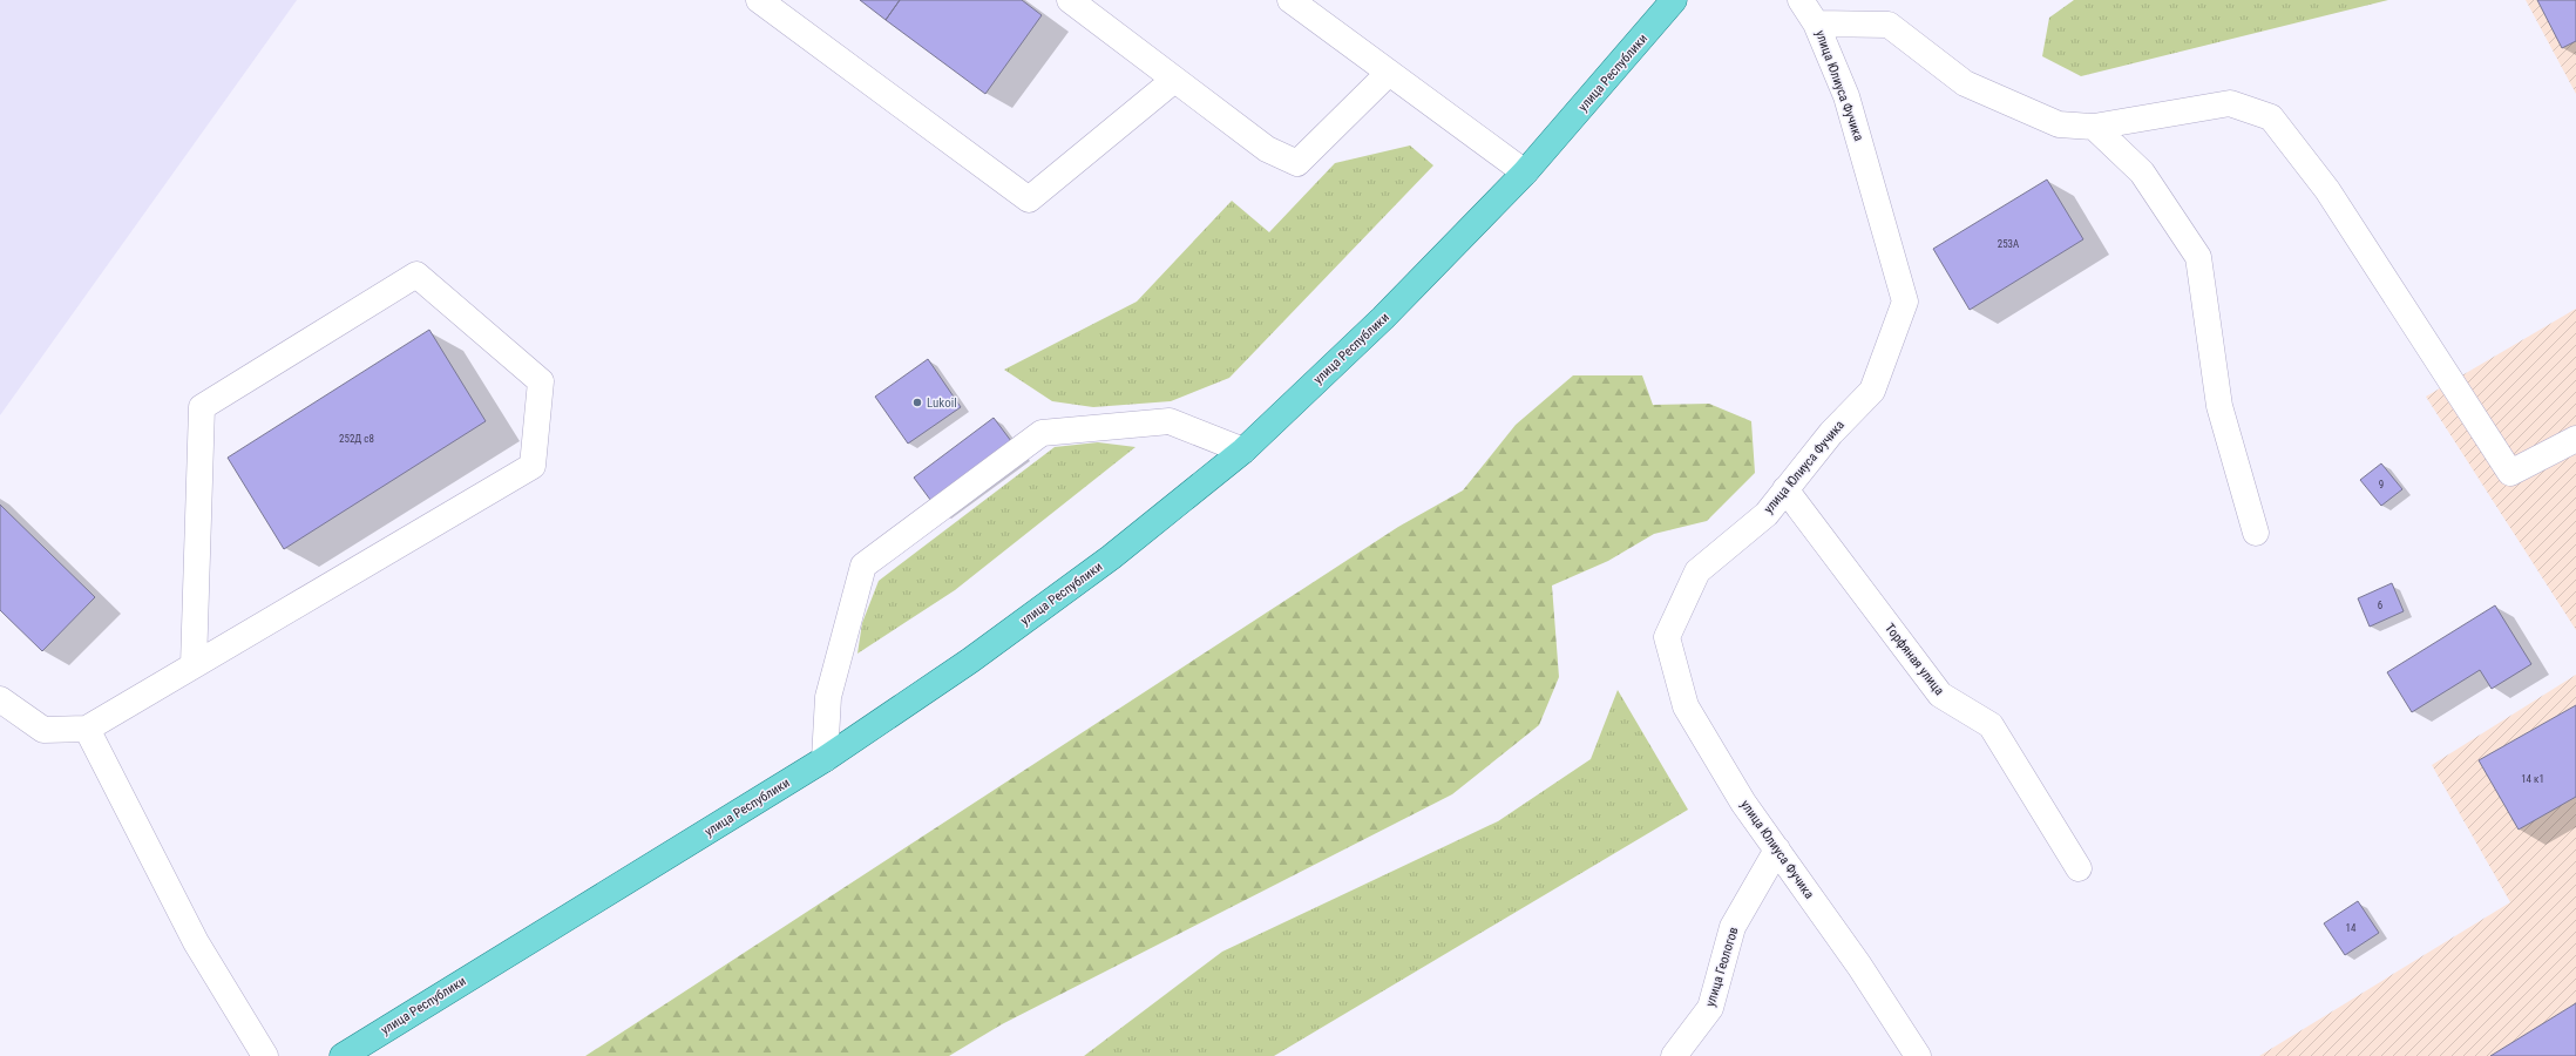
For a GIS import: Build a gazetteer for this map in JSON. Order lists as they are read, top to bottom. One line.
{"streets":{"main road":["улица Республики"],"street":["улица Юлиуса Фучика","Торфяная улица","улица Геологов"]},"crossings":[["улица Юлиуса Фучика","Торфяная улица"],["улица Юлиуса Фучика","улица Геологов"]],"places":["Lukoil"],"house_numbers":["253А","252Д с8","9","6","14 к1","14"]}
